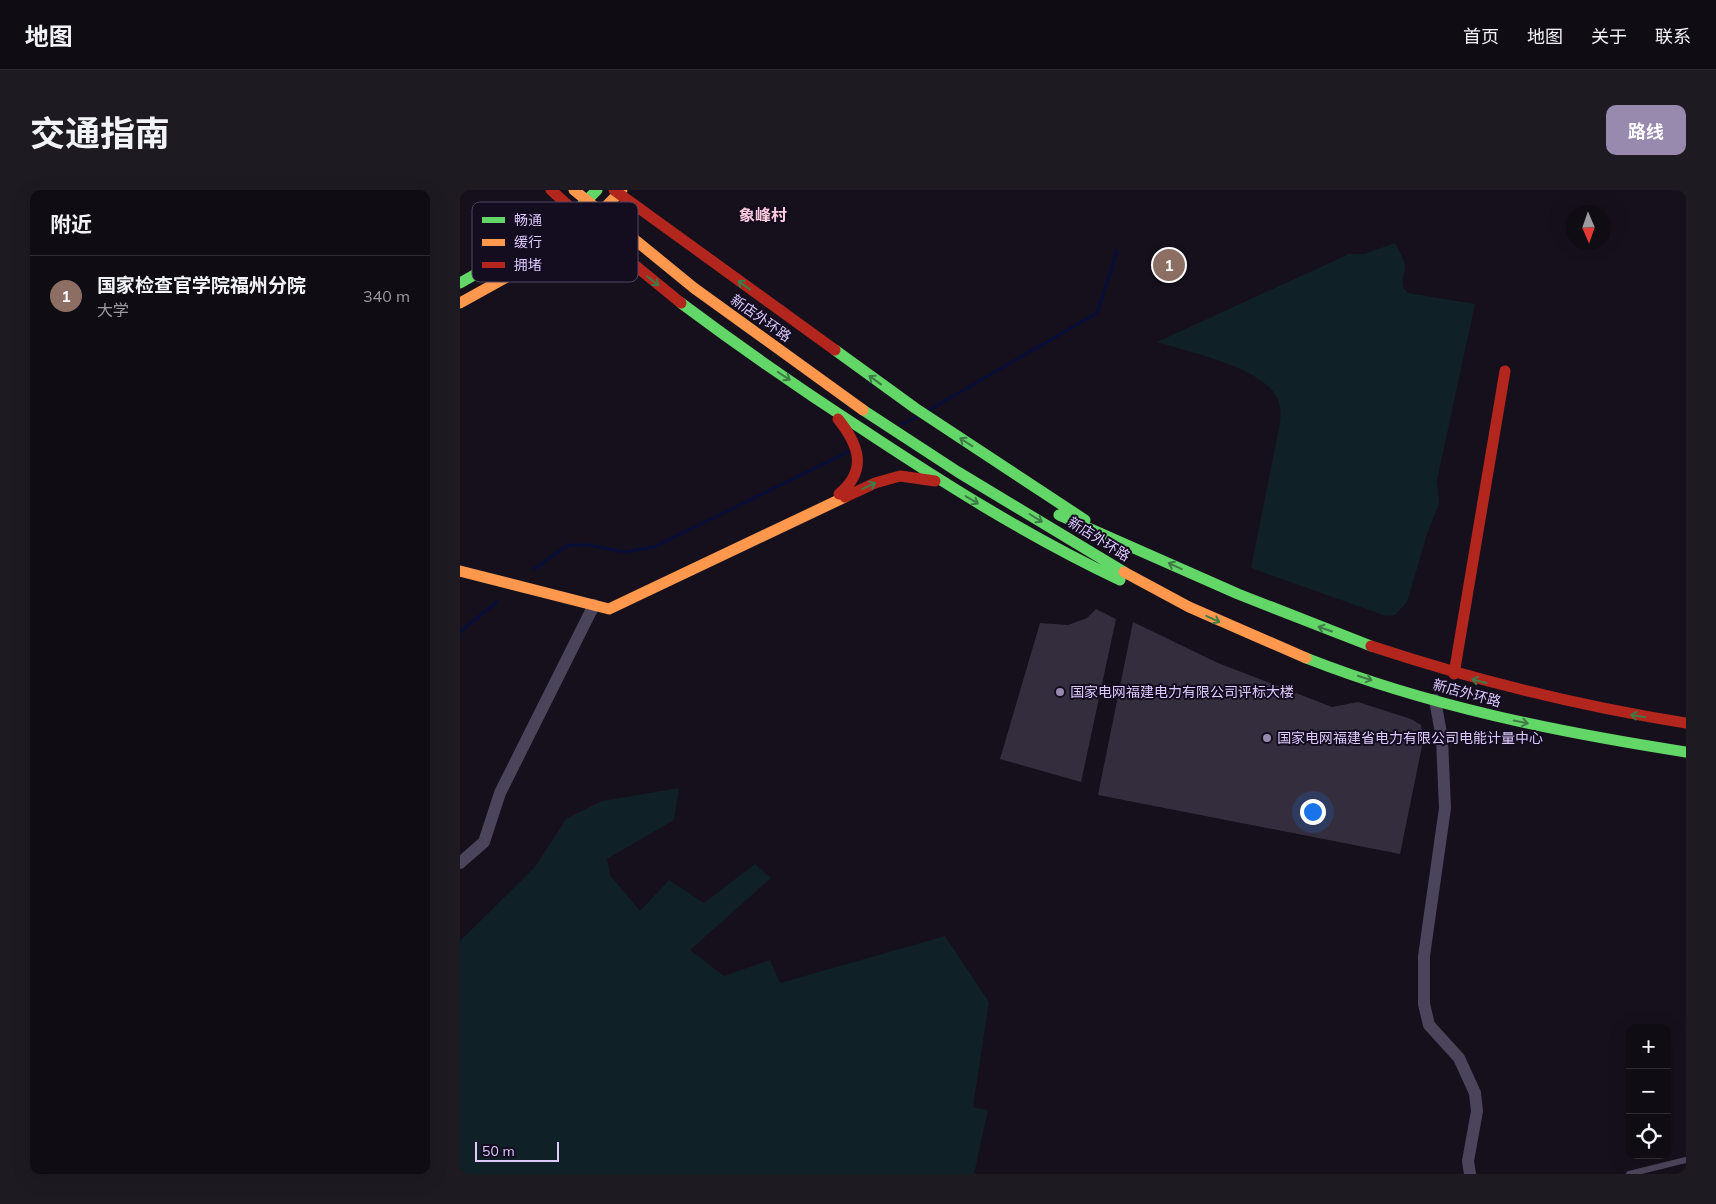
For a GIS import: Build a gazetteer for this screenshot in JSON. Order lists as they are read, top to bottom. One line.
{"streets":{"main road":["新店外环路"]},"districts":["象峰村"],"places":["国家电网福建电力有限公司评标大楼","国家电网福建省电力有限公司电能计量中心"],"legend":["畅通","缓行","拥堵"],"scale_bar":"50 m","north":"bottom","page":{"header":"地图","nav":["首页","地图","关于","联系"],"title":"交通指南","buttons":"路线","heading":"附近","pins":"1","list":[{"mark":"1","name":"国家检查官学院福州分院","note":"大学","value":"340 m"}],"map_buttons":["+","−"],"scale":"50 m"}}
